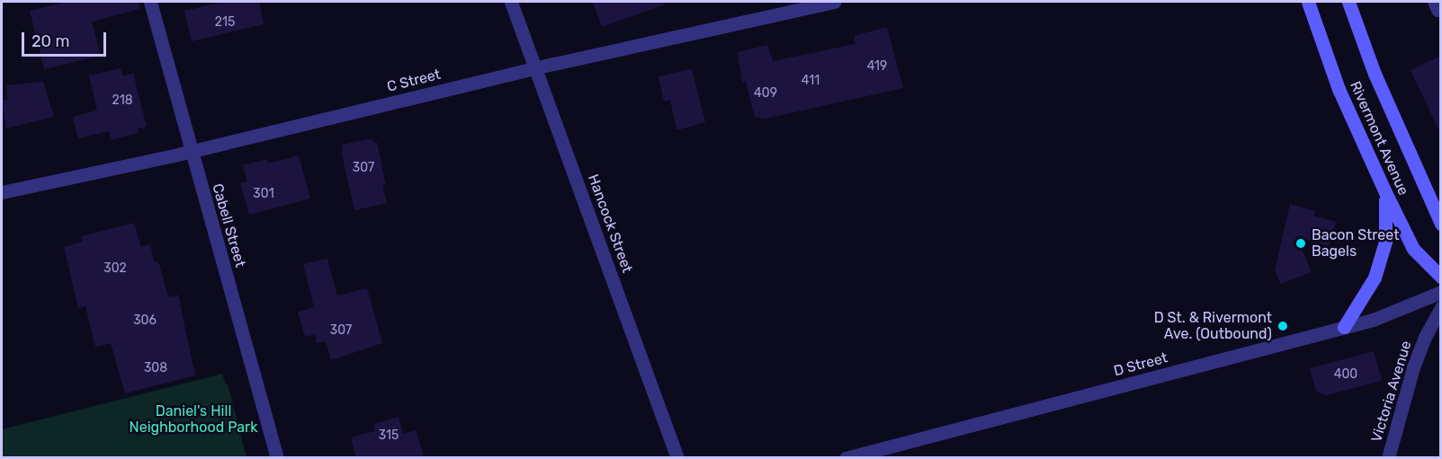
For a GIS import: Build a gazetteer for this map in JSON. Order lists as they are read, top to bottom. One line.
{"streets":{"main road":["Rivermont Avenue"],"street":["C Street","Hancock Street","Cabell Street","D Street","Victoria Avenue"]},"crossings":[["C Street","Hancock Street"],["C Street","Cabell Street"]],"parks":["Daniel's Hill Neighborhood Park"],"places":["Bacon Street Bagels","D St. & Rivermont Ave. (Outbound)"],"house_numbers":["215","419","411","409","218","307","301","302","306","307","308","400","315"],"scale_bar":"20 m"}
